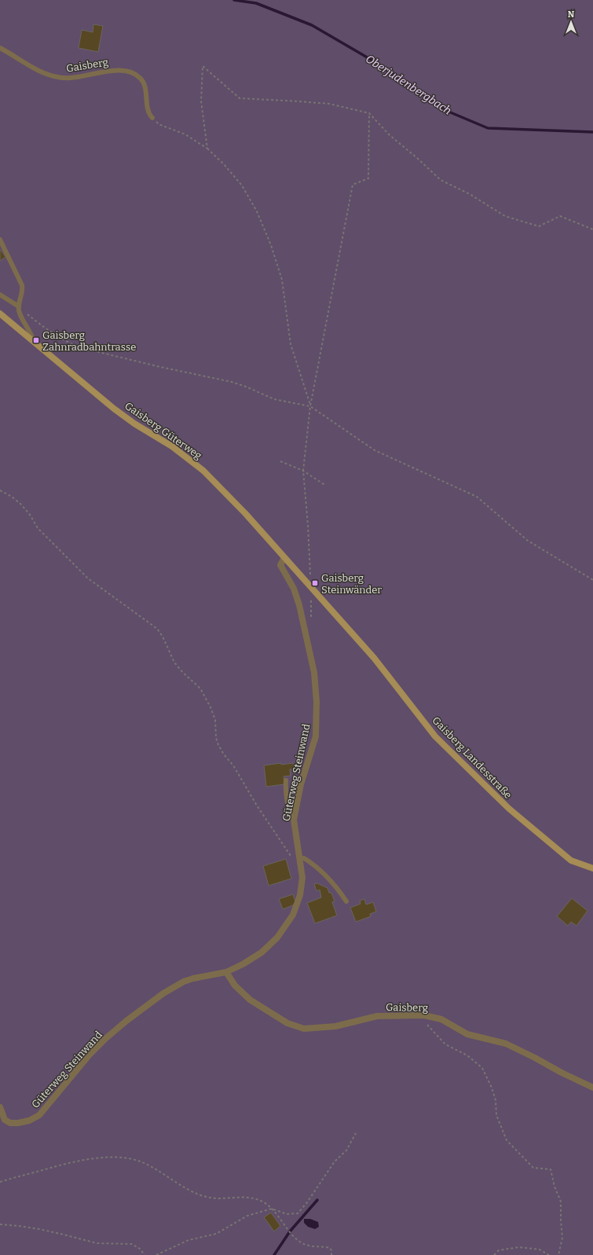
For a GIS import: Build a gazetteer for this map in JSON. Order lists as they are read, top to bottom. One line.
{"streets":{"main road":["Gaisberg Güterweg","Gaisberg Landesstraße"],"street":["Gaisberg","Güterweg Steinwand"]},"crossings":[["Gaisberg","Güterweg Steinwand"],["Gaisberg Güterweg","Gaisberg Landesstraße"],["Gaisberg Güterweg","Güterweg Steinwand"],["Gaisberg Landesstraße","Güterweg Steinwand"]],"water":["Oberjudenbergbach"],"places":{"transit":["Gaisberg Zahnradbahntrasse","Gaisberg Steinwänder"]},"north":"top"}
